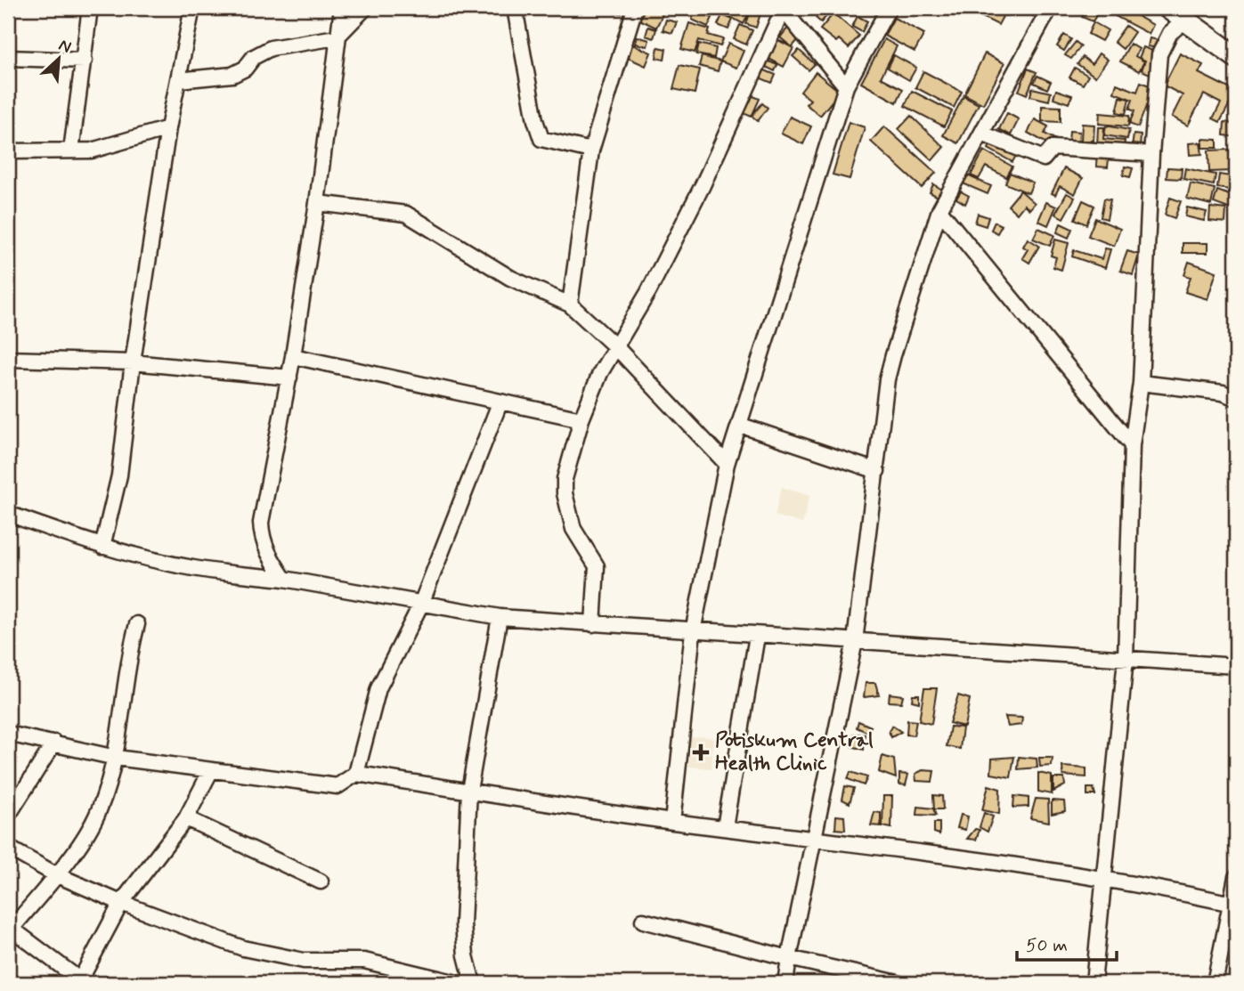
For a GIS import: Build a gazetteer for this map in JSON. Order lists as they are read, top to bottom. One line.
{"places":{"health":["Potiskum Central Health Clinic"]},"scale_bar":"50 m","north":"top right"}
